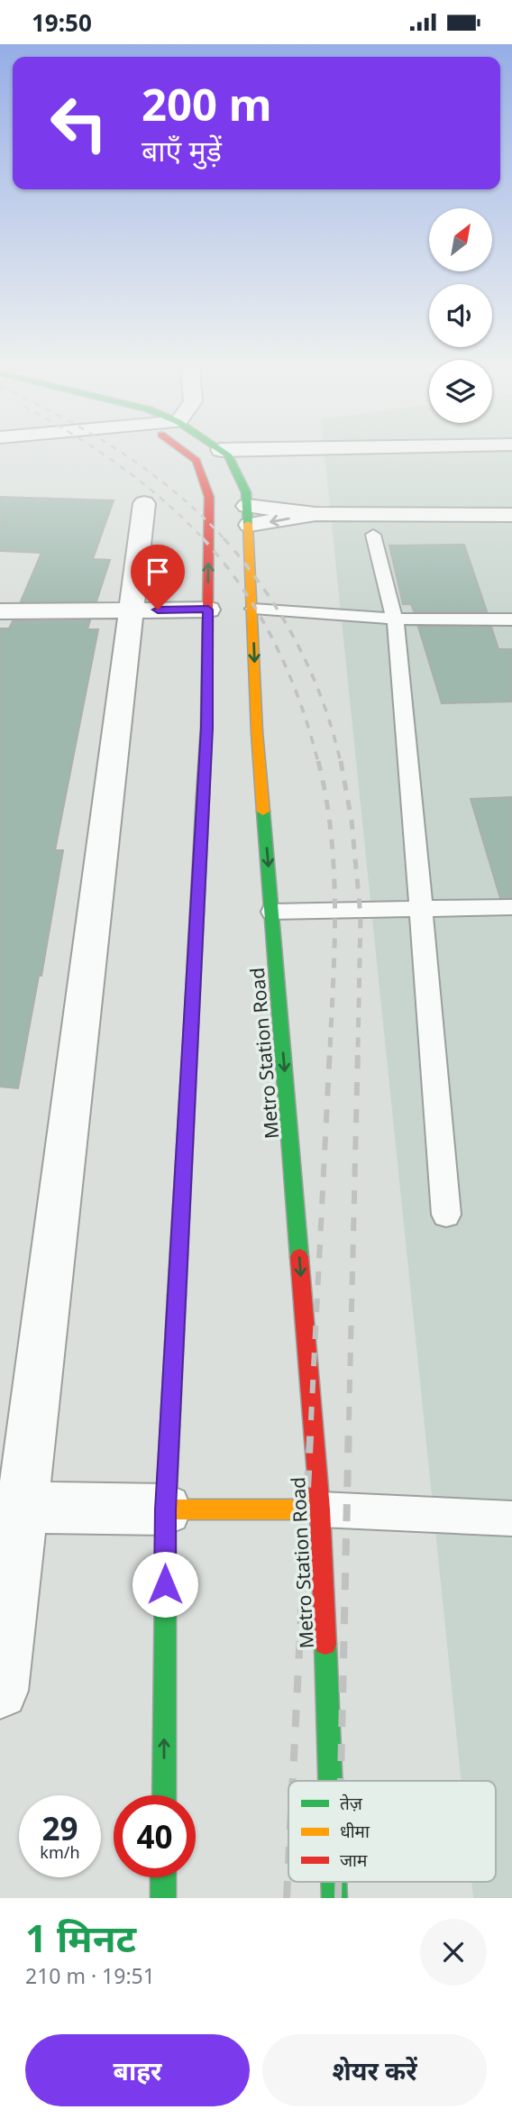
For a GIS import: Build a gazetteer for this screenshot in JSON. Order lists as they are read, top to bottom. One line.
{"streets":{"street":["Metro Station Road"]},"legend":["तेज़","धीमा","जाम"],"north":"top right","page":{"status":"19:50","turn":["200 m","बाएँ मुड़ें"],"speed":"29 km/h","limit":"40","heading":["1 मिनट","210 m · 19:51"],"buttons":["बाहर","शेयर करें"]}}
